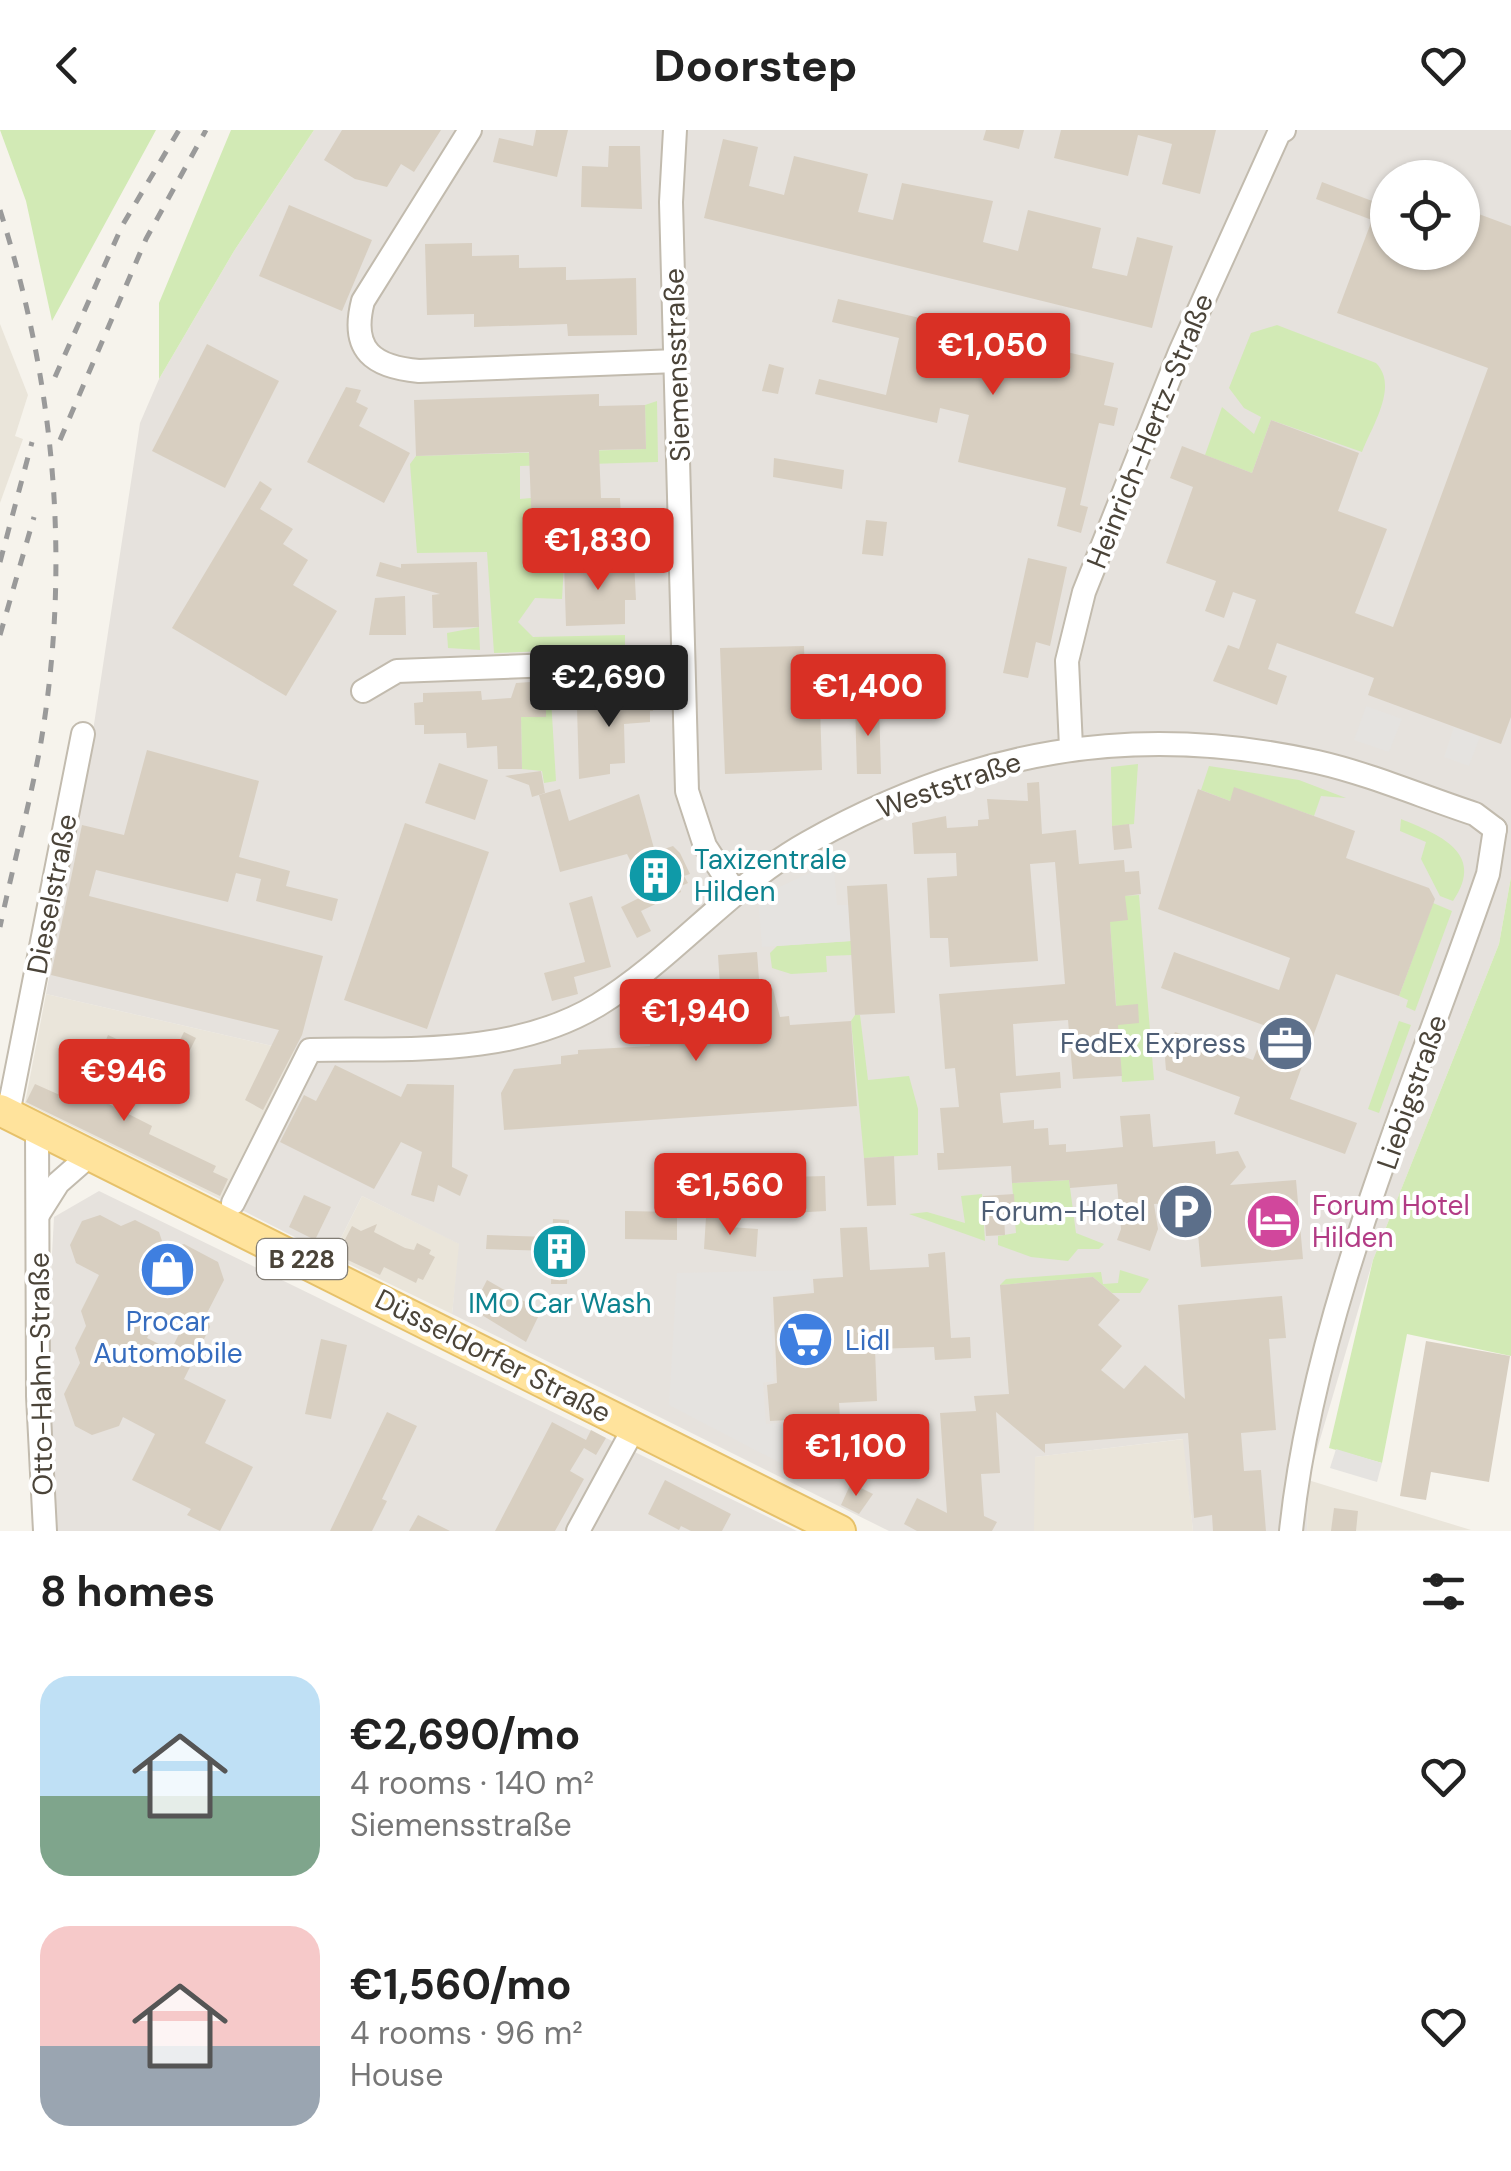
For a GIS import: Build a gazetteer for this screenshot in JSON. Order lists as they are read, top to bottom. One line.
{"streets":{"main road":["B 228","Düsseldorfer Straße"],"street":["Siemensstraße","Heinrich-Hertz-Straße","Weststraße","Dieselstraße","Liebigstraße","Otto-Hahn-Straße"]},"crossings":[["Siemensstraße","Weststraße"],["Heinrich-Hertz-Straße","Weststraße"],["Weststraße","Liebigstraße"],["Dieselstraße","B 228"],["B 228","Düsseldorfer Straße"],["B 228","Otto-Hahn-Straße"],["Düsseldorfer Straße","Otto-Hahn-Straße"]],"places":{"building":["Taxizentrale Hilden","IMO Car Wash"],"office":["FedEx Express"],"parking":["Forum-Hotel"],"hotel":["Forum Hotel Hilden"],"shop":["Procar Automobile"],"supermarket":["Lidl"]},"page":{"header":"Doorstep","price":["€1,050","€1,830","€2,690","€1,400","€1,940","€946","€1,560","€1,100"],"heading":"8 homes","list":[{"name":"€2,690/mo","note":"4 rooms · 140 m² · Siemensstraße"},{"name":"€1,560/mo","note":"4 rooms · 96 m² · House"}]}}
